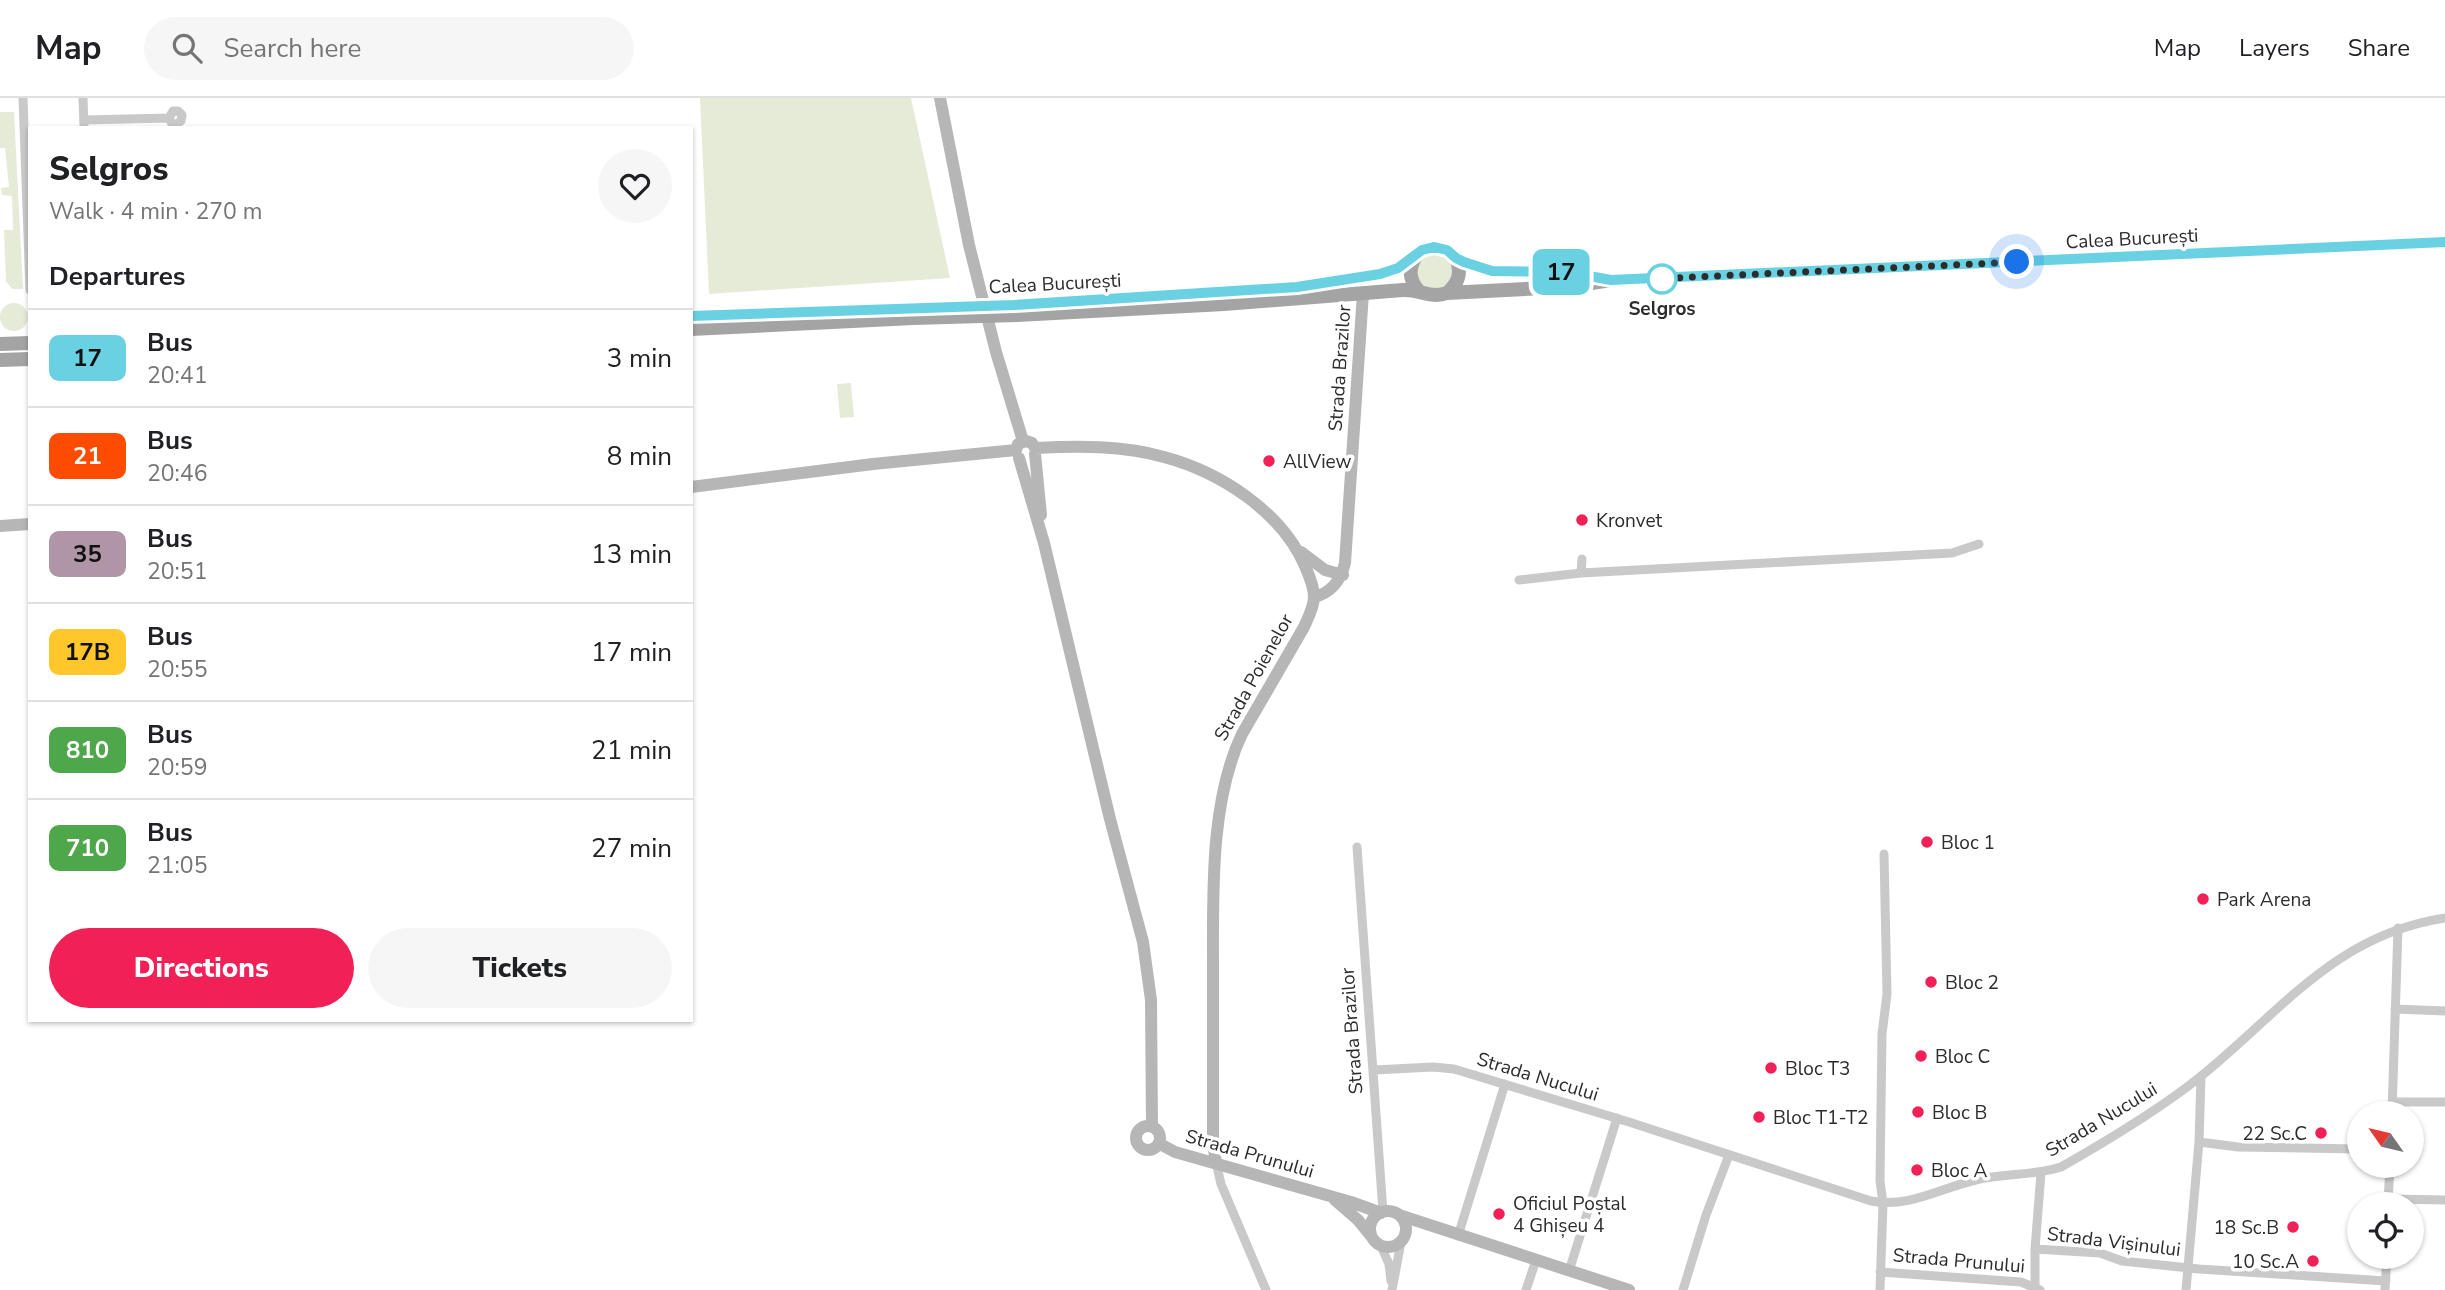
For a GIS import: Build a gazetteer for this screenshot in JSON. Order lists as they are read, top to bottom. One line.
{"streets":{"main road":["Calea București"],"street":["Strada Brazilor","Strada Poienelor","Strada Nucului","Strada Prunului","Strada Vișinului"]},"crossings":[["Calea București","Strada Brazilor"],["Strada Brazilor","Strada Nucului"],["Strada Brazilor","Strada Prunului"],["Strada Poienelor","Strada Prunului"],["Strada Nucului","Strada Prunului"],["Strada Nucului","Strada Vișinului"],["Strada Prunului","Strada Vișinului"]],"places":["Selgros","AllView","Kronvet","Bloc 1","Park Arena","Bloc 2","Bloc C","Bloc T3","Bloc B","Bloc T1-T2","22 Sc.C","Bloc A","Oficiul Poștal 4 Ghișeu 4","18 Sc.B","10 Sc.A"],"lines":["bus line 17"],"north":"top left","page":{"header":"Map","search":"Search here","nav":["Map","Layers","Share"],"on_map":"17","heading":[["Selgros","Walk · 4 min · 270 m"],"Departures"],"list":[{"mark":"17","name":"Bus","note":"20:41","value":"3 min"},{"mark":"21","name":"Bus","note":"20:46","value":"8 min"},{"mark":"35","name":"Bus","note":"20:51","value":"13 min"},{"mark":"17B","name":"Bus","note":"20:55","value":"17 min"},{"mark":"810","name":"Bus","note":"20:59","value":"21 min"},{"mark":"710","name":"Bus","note":"21:05","value":"27 min"}],"buttons":["Directions","Tickets"]}}
